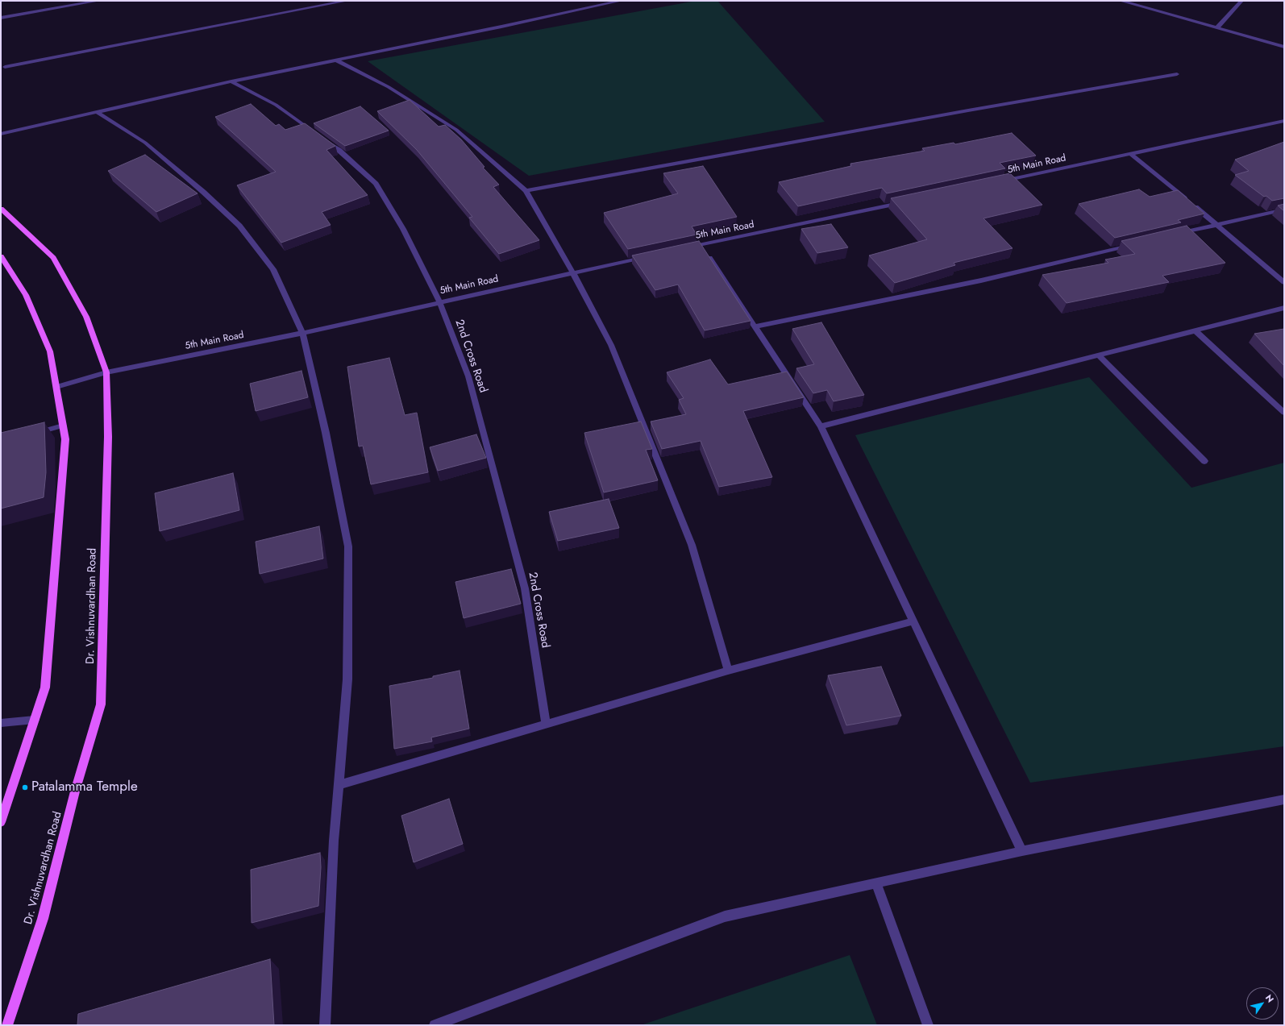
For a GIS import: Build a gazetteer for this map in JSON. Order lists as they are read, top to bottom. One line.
{"streets":{"main road":["Dr. Vishnuvardhan Road"],"street":["5th Main Road","2nd Cross Road"]},"crossings":[["5th Main Road","2nd Cross Road"],["5th Main Road","Dr. Vishnuvardhan Road"]],"places":["Patalamma Temple"],"north":"top right"}
